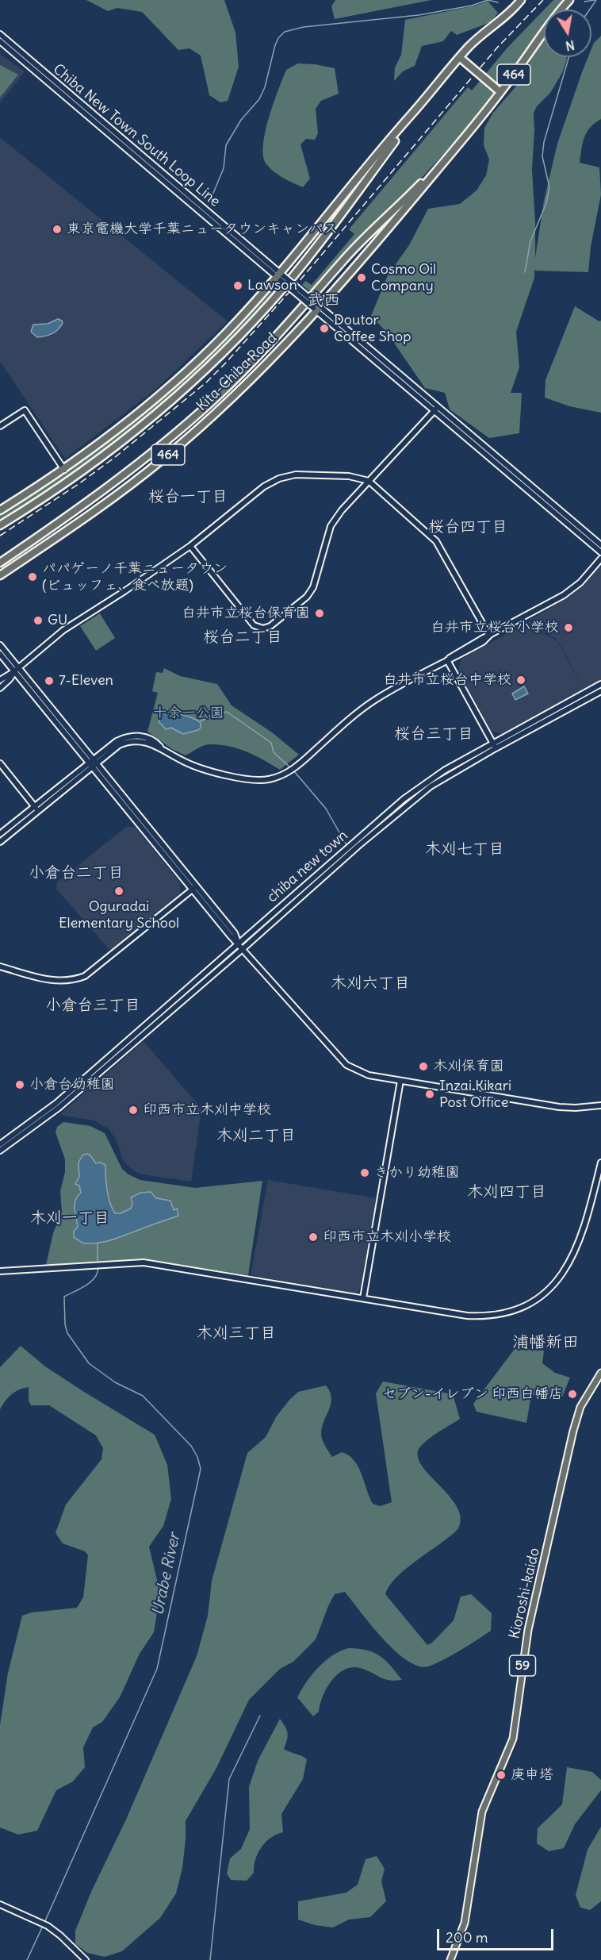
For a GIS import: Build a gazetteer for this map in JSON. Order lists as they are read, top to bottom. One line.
{"streets":{"highway":["464","Kita-Chiba Road"],"main road":["Kioroshi-kaido","59"],"street":["Chiba New Town South Loop Line","chiba new town"]},"crossings":[["Chiba New Town South Loop Line","Kita-Chiba Road"]],"districts":["武西","桜台一丁目","桜台四丁目","桜台二丁目","桜台三丁目","木刈七丁目","小倉台二丁目","木刈六丁目","小倉台三丁目","木刈二丁目","木刈四丁目","木刈一丁目","木刈三丁目","浦幡新田"],"water":["Urabe River"],"parks":["十余一公園"],"places":["東京電機大学千葉ニュータウンキャンパス","Cosmo Oil Company","Lawson","Doutor Coffee Shop","パパゲーノ千葉ニュータウン (ビュッフェ、食べ放題)","白井市立桜台保育園","GU","白井市立桜台小学校","白井市立桜台中学校","7-Eleven","Oguradai Elementary School","木刈保育園","小倉台幼稚園","Inzai Kikari Post Office","印西市立木刈中学校","きかり幼稚園","印西市立木刈小学校","セブン-イレブン 印西白幡店","庚申塔"],"scale_bar":"200 m","north":"bottom"}
